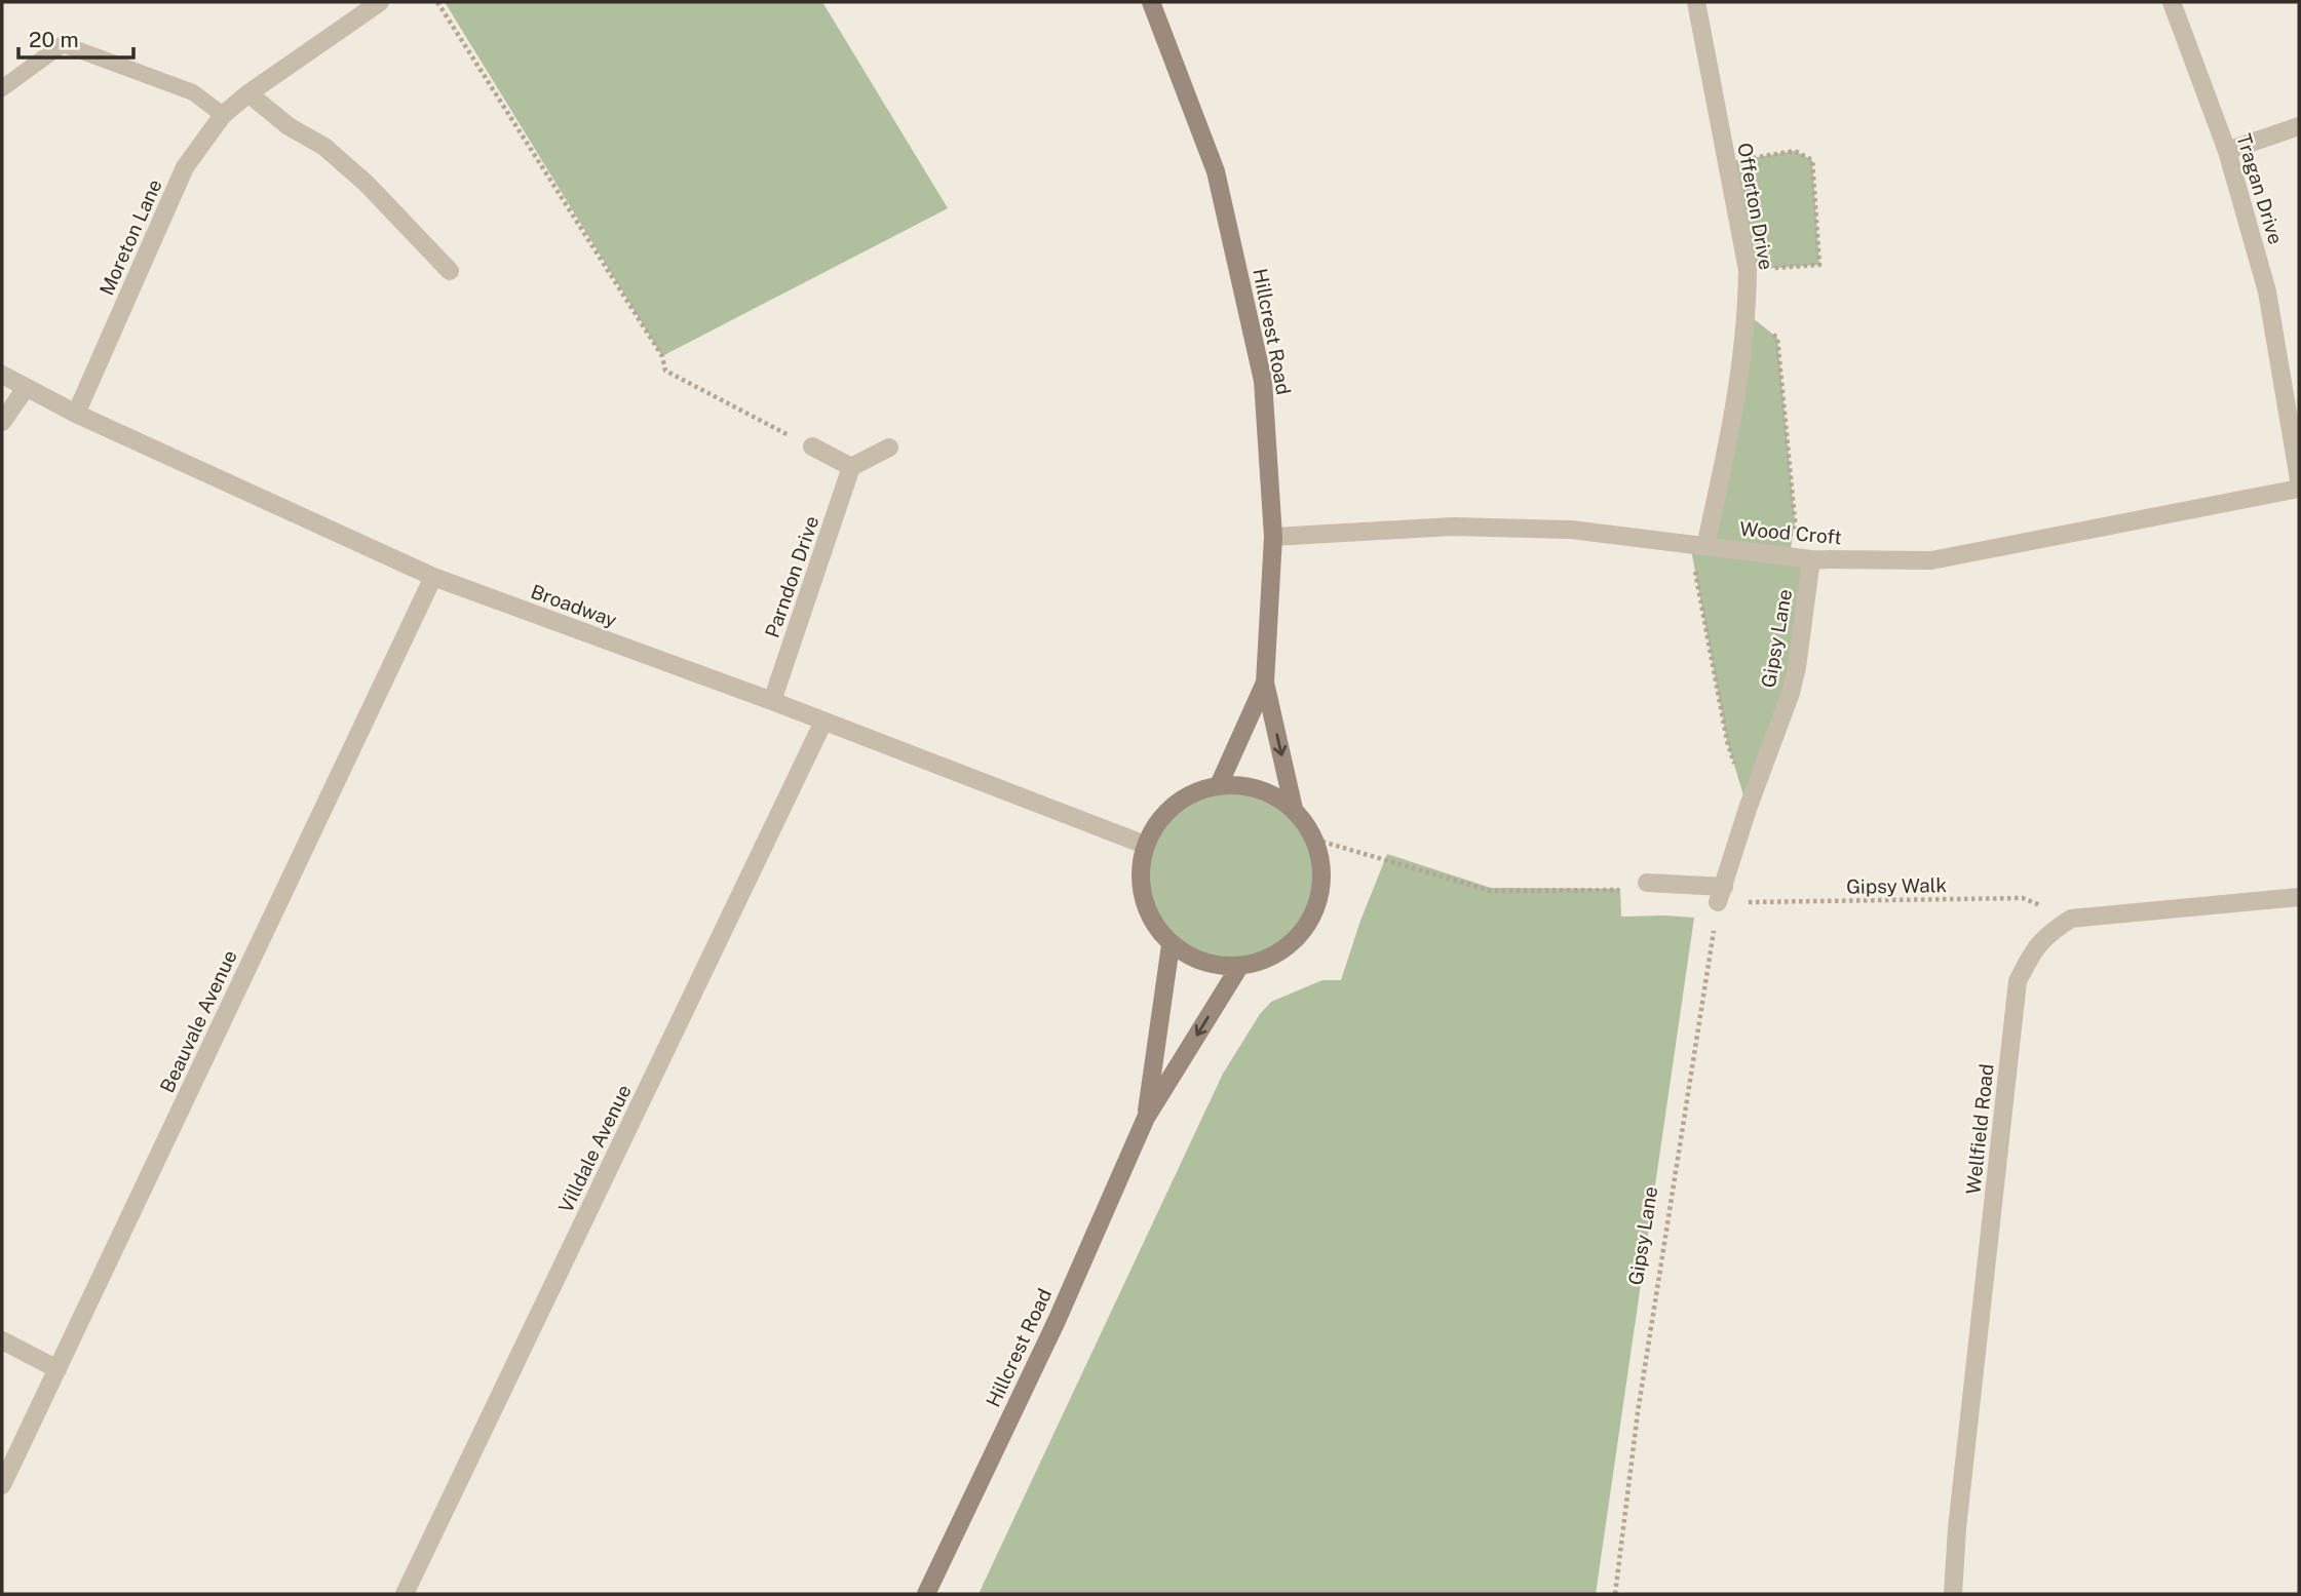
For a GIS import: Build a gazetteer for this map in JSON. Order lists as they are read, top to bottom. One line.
{"streets":{"main road":["Hillcrest Road"],"street":["Tragan Drive","Offerton Drive","Moreton Lane","Wood Croft","Parndon Drive","Broadway","Gipsy Lane","Beauvale Avenue","Wellfield Road","Villdale Avenue"],"path":["Gipsy Walk"]},"crossings":[["Offerton Drive","Wood Croft"],["Moreton Lane","Broadway"],["Hillcrest Road","Wood Croft"],["Hillcrest Road","Broadway"],["Wood Croft","Gipsy Lane"],["Parndon Drive","Broadway"],["Broadway","Beauvale Avenue"],["Broadway","Villdale Avenue"],["Gipsy Lane","Gipsy Walk"],["Gipsy Walk","Wellfield Road"]],"scale_bar":"20 m"}
